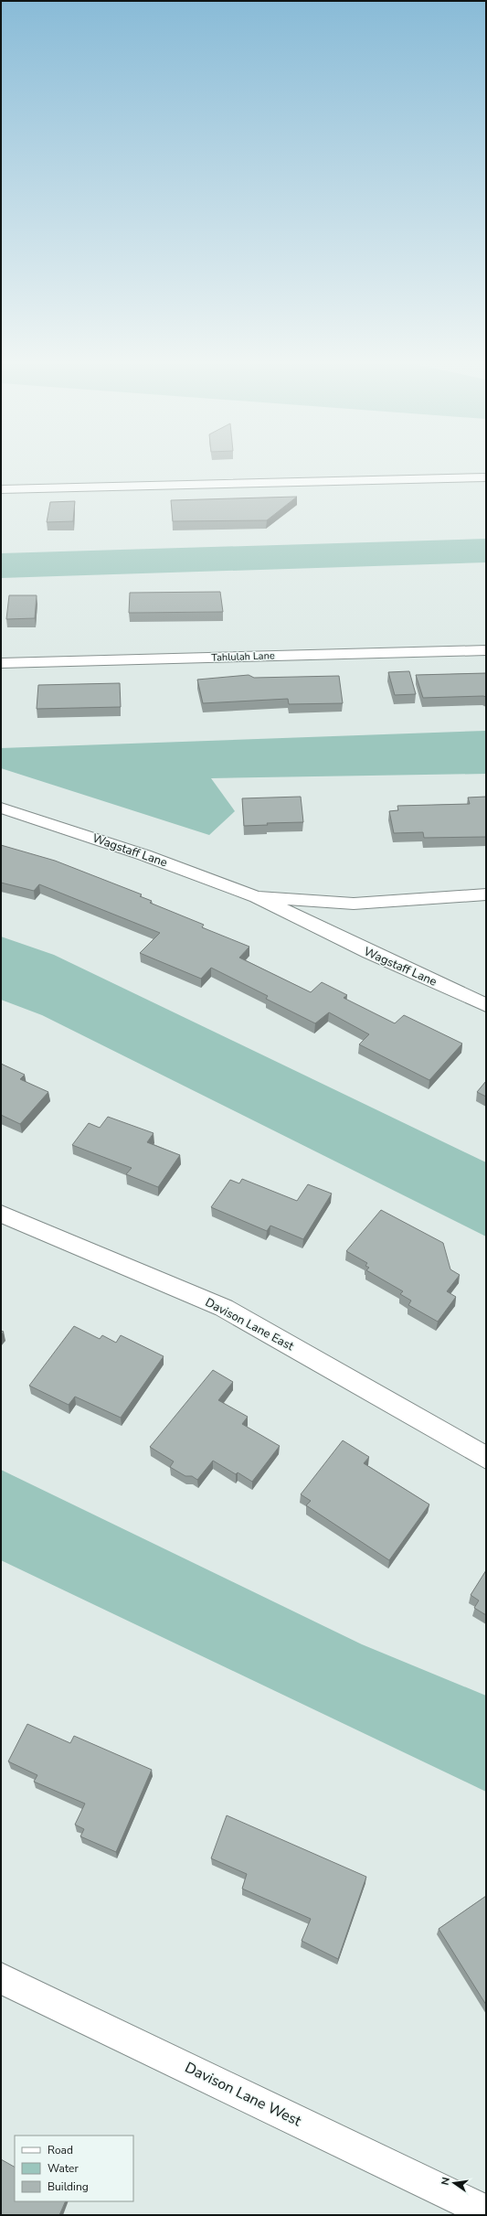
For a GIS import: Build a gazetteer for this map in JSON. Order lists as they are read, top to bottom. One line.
{"streets":{"street":["Tahlulah Lane","Wagstaff Lane","Davison Lane East","Davison Lane West"]},"legend":["Road","Water","Building"],"north":"left"}
